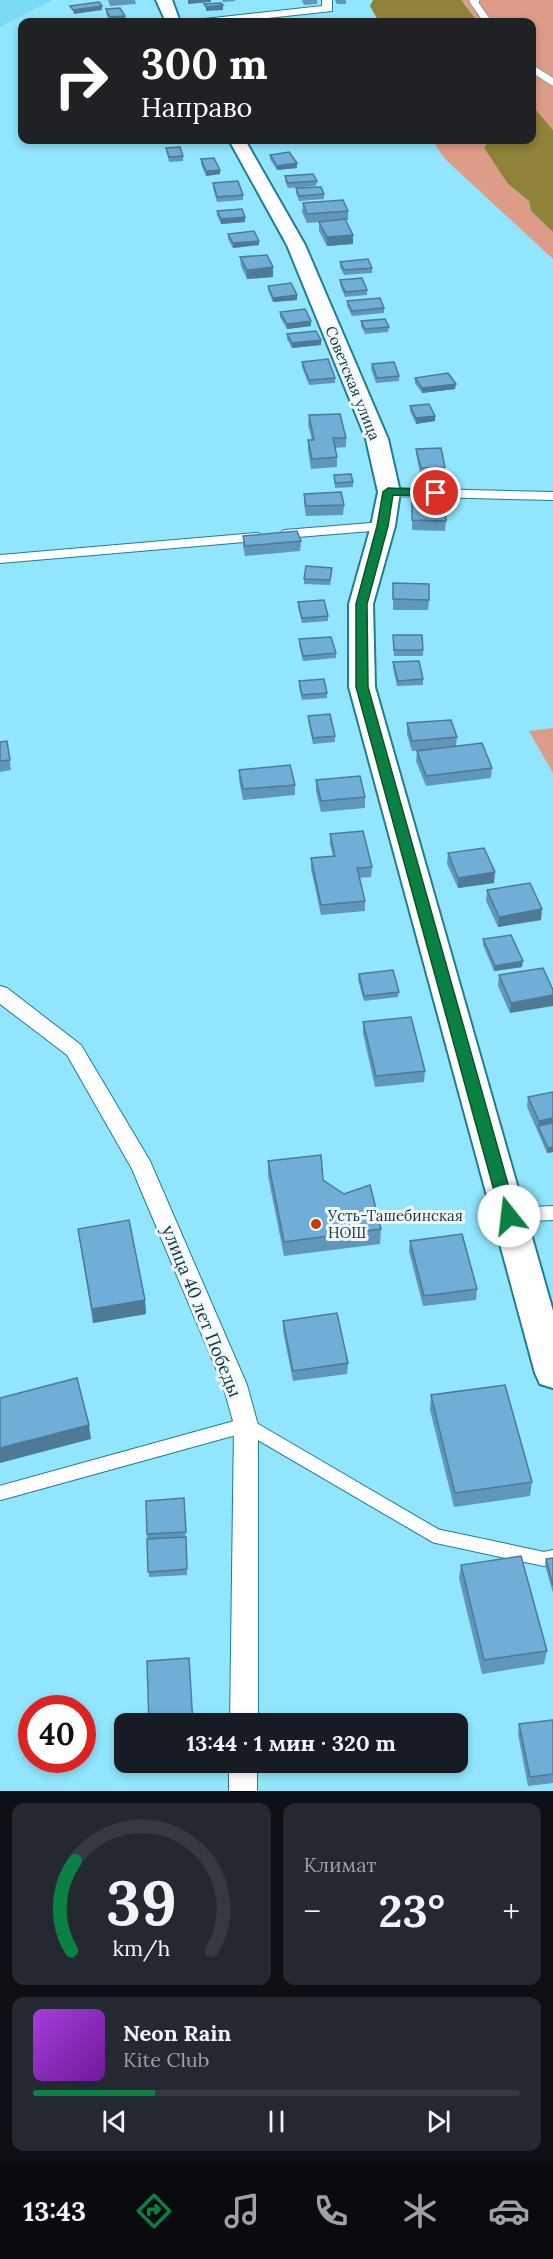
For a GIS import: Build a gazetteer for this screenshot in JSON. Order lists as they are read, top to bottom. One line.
{"streets":{"street":["Советская улица","улица 40 лет Победы"]},"places":["Усть-Ташебинская НОШ"],"page":{"turn":["300 m","Направо"],"limit":"40","trip":"13:44 · 1 мин · 320 m","tile":"Климат","heat":["−","23°","+"],"song":["Neon Rain","Kite Club"],"tabs":"13:43","gauge":["39","km/h"]}}
